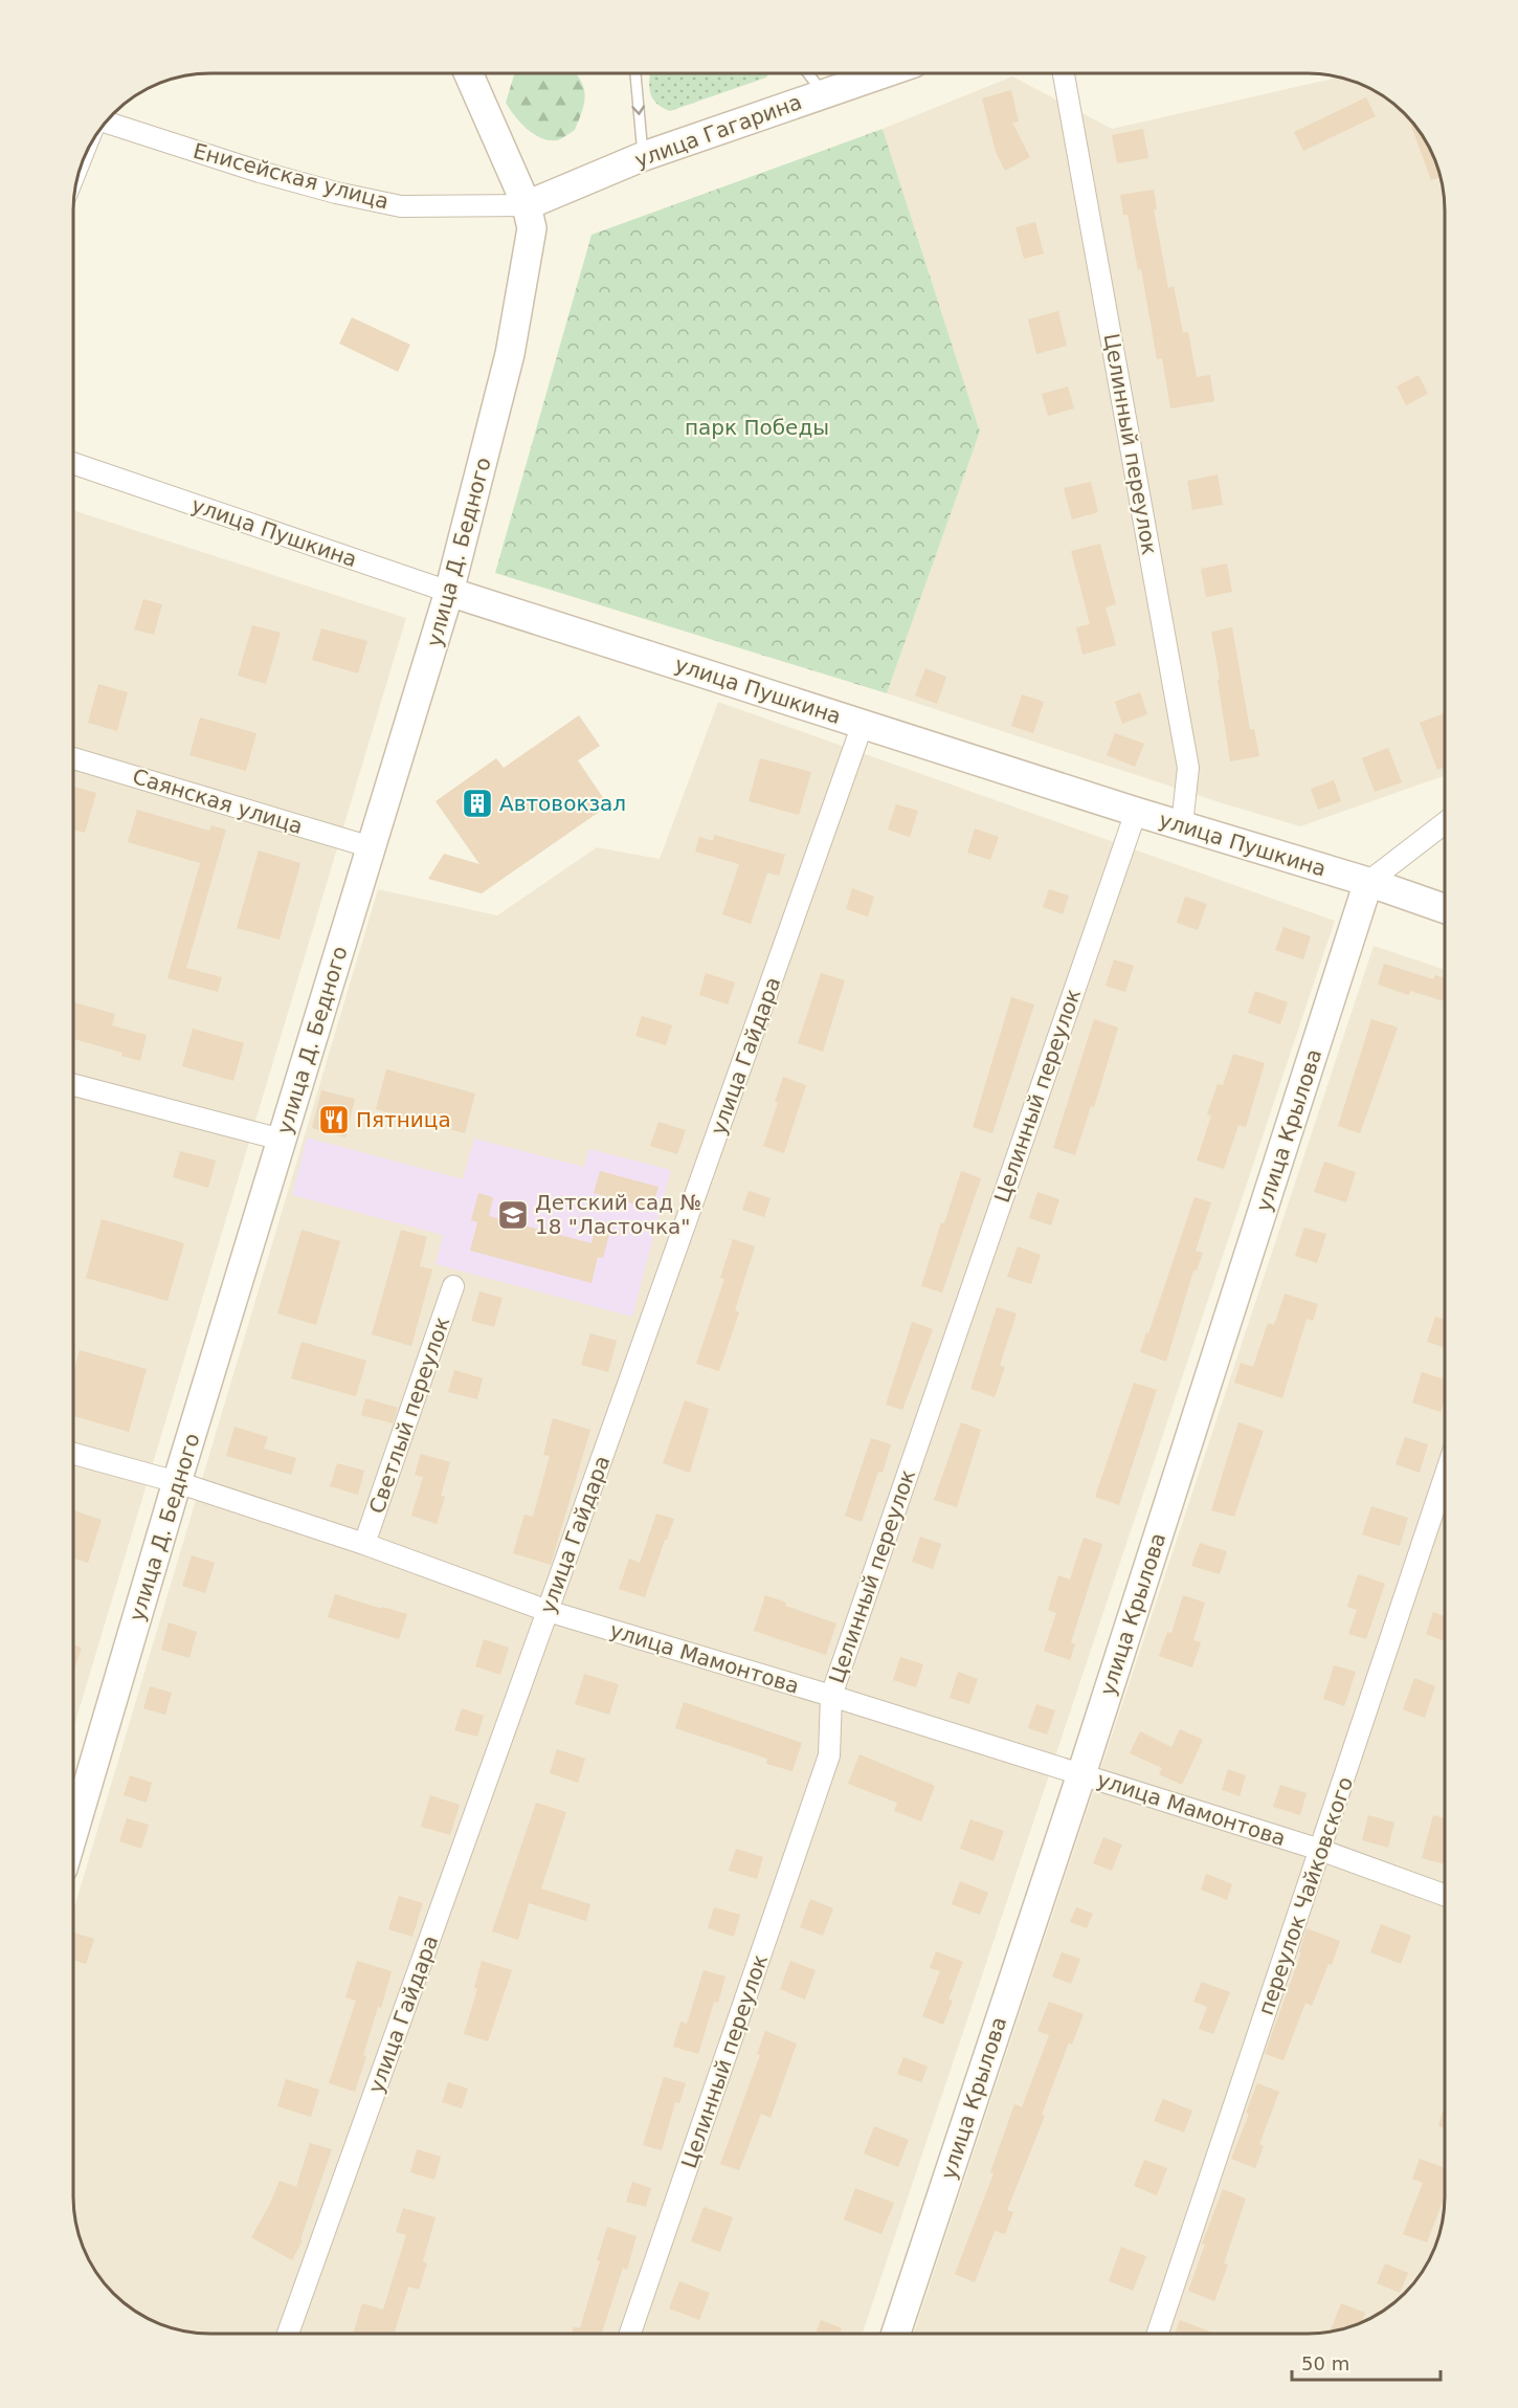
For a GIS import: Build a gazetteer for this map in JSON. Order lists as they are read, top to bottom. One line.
{"streets":{"street":["улица Гагарина","Енисейская улица","Целинный переулок","улица Пушкина","улица Д. Бедного","Саянская улица","улица Гайдара","улица Крылова","Светлый переулок","улица Мамонтова","переулок Чайковского"]},"crossings":[["улица Гагарина","Енисейская улица"],["улица Гагарина","улица Д. Бедного"],["Енисейская улица","улица Д. Бедного"],["Целинный переулок","улица Пушкина"],["Целинный переулок","улица Мамонтова"],["улица Пушкина","улица Д. Бедного"],["улица Пушкина","улица Гайдара"],["улица Пушкина","улица Крылова"],["улица Д. Бедного","Саянская улица"],["улица Д. Бедного","улица Мамонтова"],["улица Гайдара","улица Мамонтова"],["улица Крылова","улица Мамонтова"],["Светлый переулок","улица Мамонтова"],["улица Мамонтова","переулок Чайковского"]],"parks":["парк Победы"],"places":{"building":["Автовокзал"],"restaurant":["Пятница"],"school or university":["Детский сад № 18 \"Ласточка\""]},"scale_bar":"50 m"}
